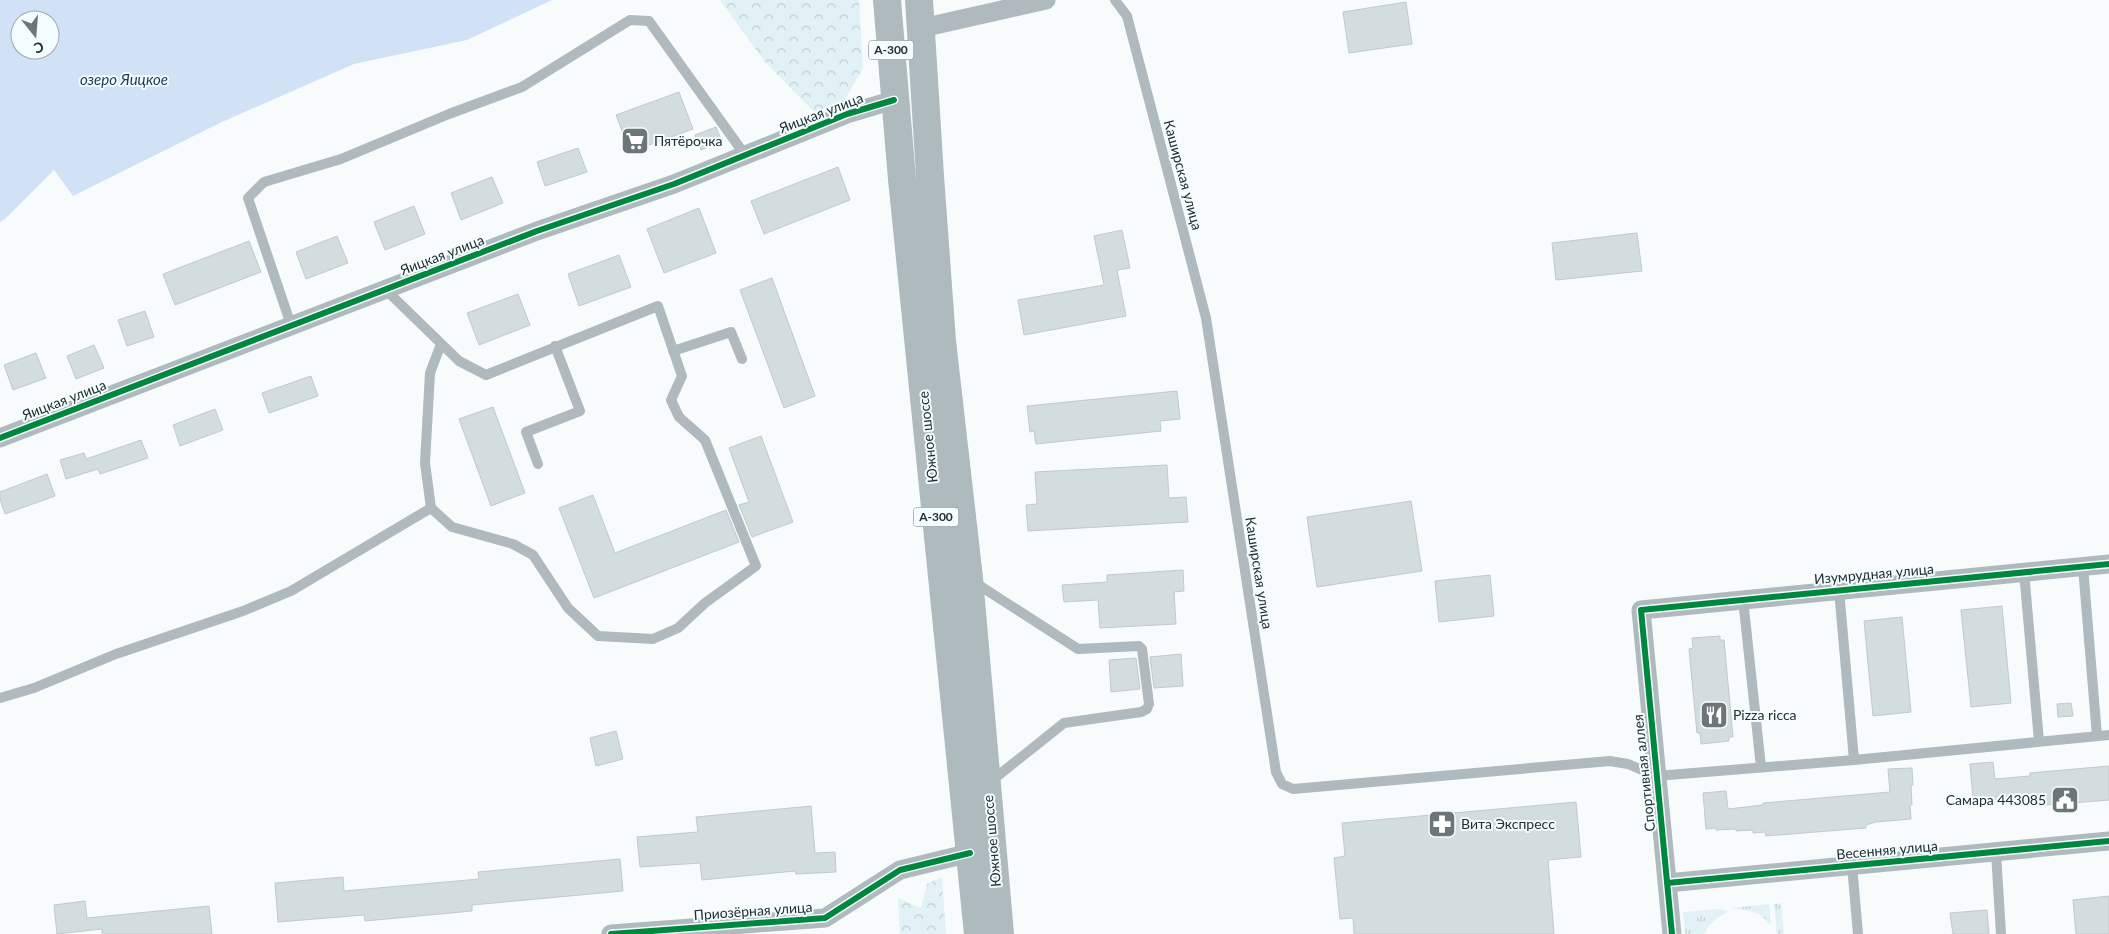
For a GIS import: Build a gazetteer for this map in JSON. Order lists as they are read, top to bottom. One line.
{"streets":{"main road":["А-300","Южное шоссе"],"street":["Яицкая улица","Изумрудная улица","Спортивная аллея","Весенняя улица","Приозёрная улица"],"lane":["Каширская улица"]},"crossings":[["Яицкая улица","Южное шоссе"],["Каширская улица","Спортивная аллея"],["Южное шоссе","Приозёрная улица"],["Изумрудная улица","Спортивная аллея"],["Спортивная аллея","Весенняя улица"]],"water":["озеро Яицкое"],"places":{"supermarket":["Пятёрочка"],"restaurant":["Pizza ricca"],"public building":["Самара 443085"],"pharmacy":["Вита Экспресс"]},"north":"bottom"}
